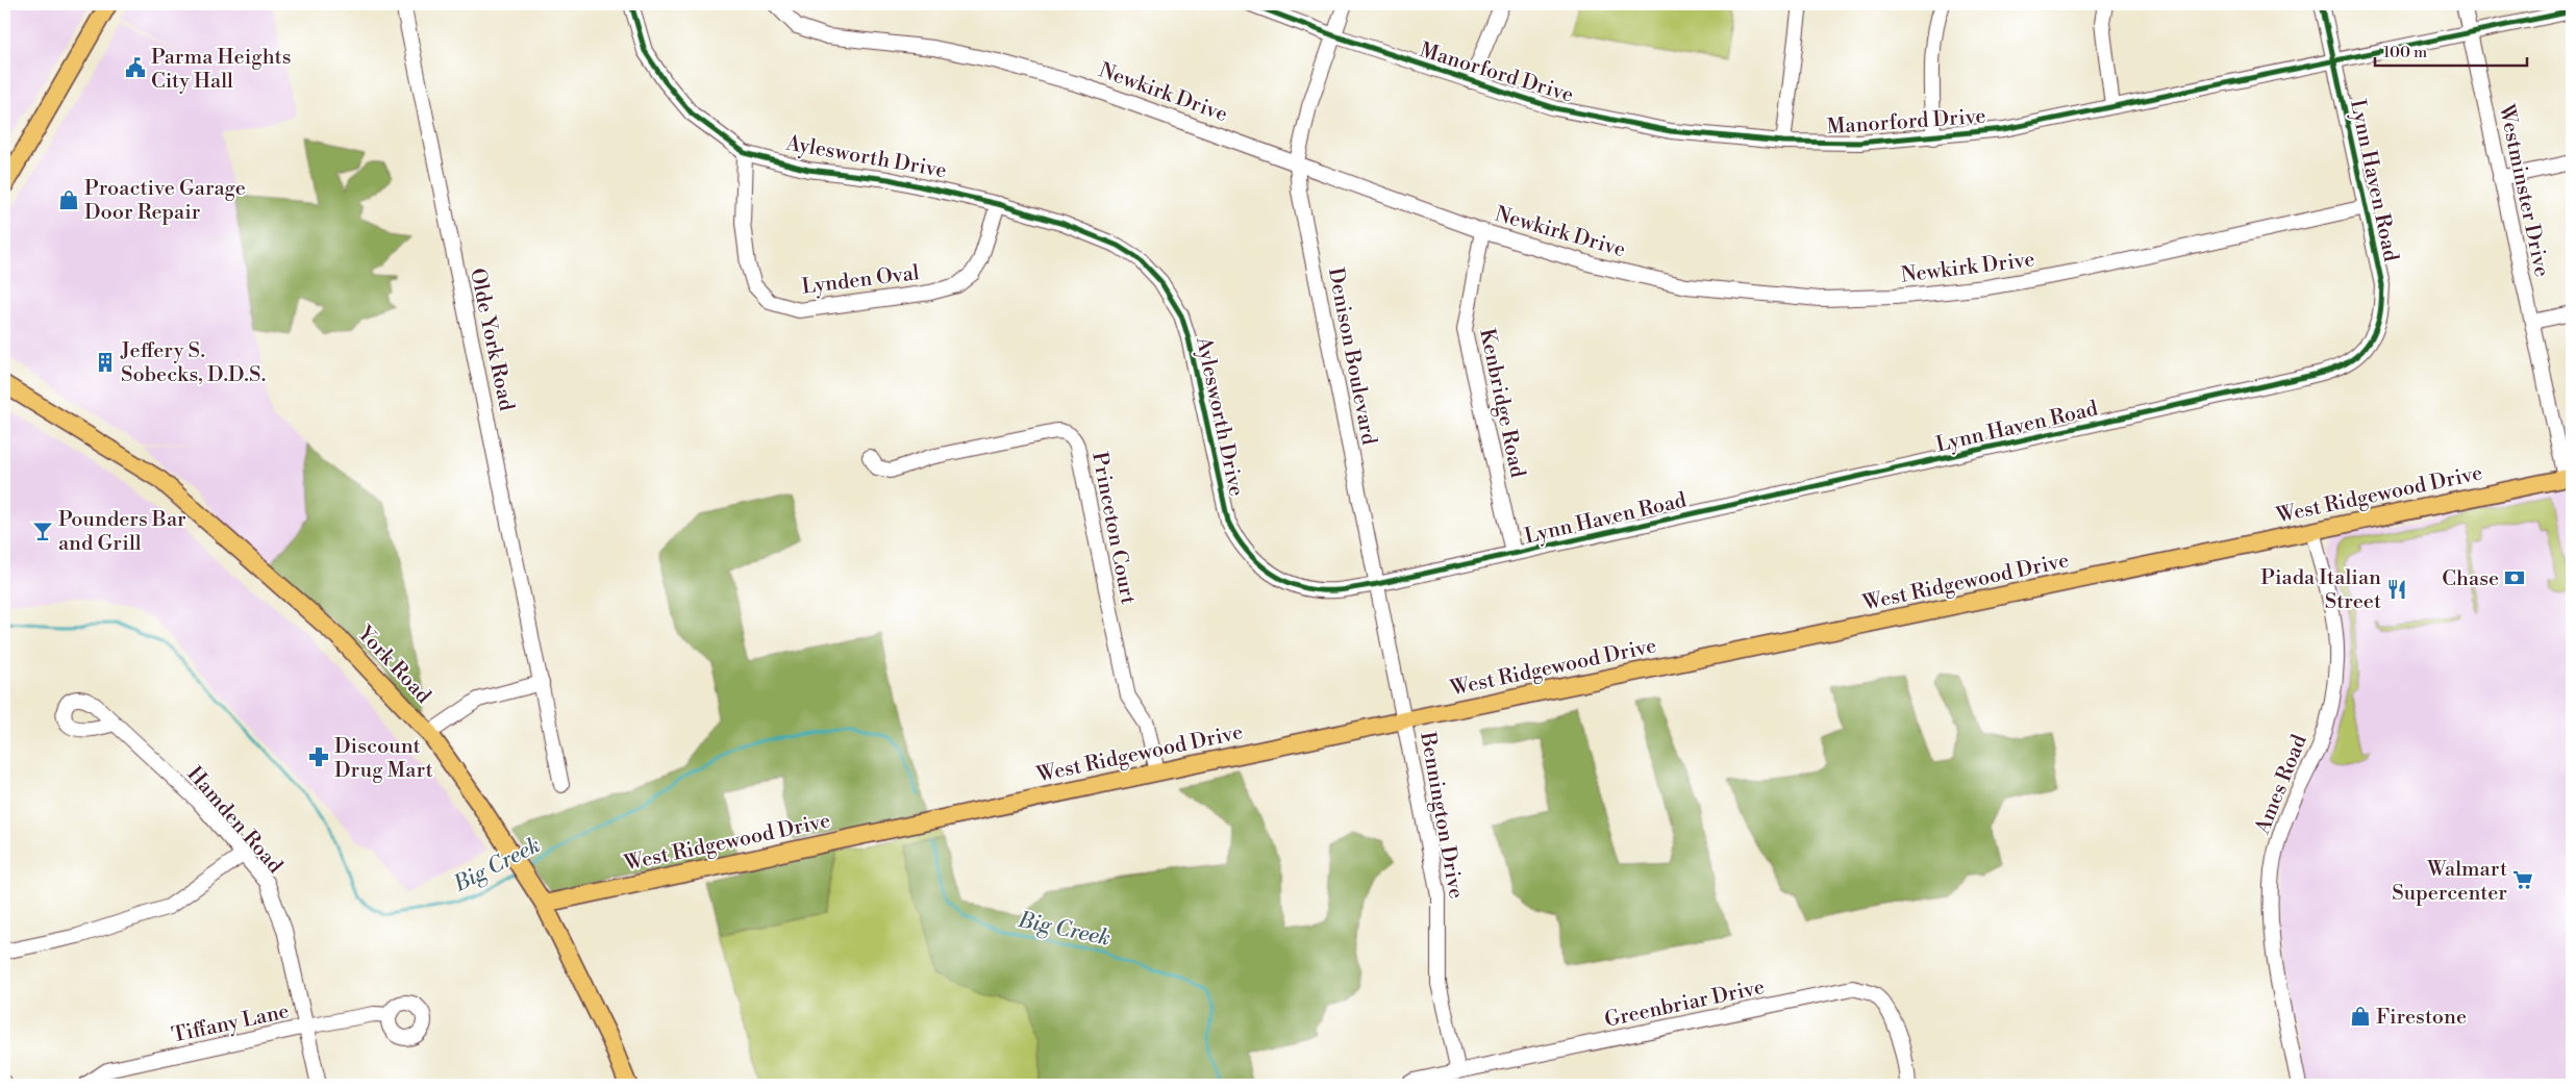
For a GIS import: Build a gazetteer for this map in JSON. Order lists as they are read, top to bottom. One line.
{"streets":{"main road":["West Ridgewood Drive","York Road"],"street":["Manorford Drive","Newkirk Drive","Aylesworth Drive","Lynn Haven Road","Westminster Drive","Lynden Oval","Olde York Road","Denison Boulevard","Kenbridge Road","Princeton Court","Ames Road","Bennington Drive","Hamden Road","Greenbriar Drive","Tiffany Lane"]},"crossings":[["Manorford Drive","Lynn Haven Road"],["Manorford Drive","Westminster Drive"],["Manorford Drive","Denison Boulevard"],["Newkirk Drive","Lynn Haven Road"],["Newkirk Drive","Denison Boulevard"],["Newkirk Drive","Kenbridge Road"],["Aylesworth Drive","Lynn Haven Road"],["Aylesworth Drive","Lynden Oval"],["Aylesworth Drive","Denison Boulevard"],["Lynn Haven Road","Denison Boulevard"],["Lynn Haven Road","Kenbridge Road"],["Westminster Drive","West Ridgewood Drive"],["Denison Boulevard","West Ridgewood Drive"],["Denison Boulevard","Bennington Drive"],["West Ridgewood Drive","Princeton Court"],["West Ridgewood Drive","York Road"],["West Ridgewood Drive","Ames Road"],["West Ridgewood Drive","Bennington Drive"],["Bennington Drive","Greenbriar Drive"],["Hamden Road","Tiffany Lane"]],"water":["Big Creek"],"places":{"public building":["Parma Heights City Hall"],"shop":["Proactive Garage Door Repair","Firestone"],"building":["Jeffery S. Sobecks, D.D.S."],"bar":["Pounders Bar and Grill"],"bank":["Chase"],"restaurant":["Piada Italian Street"],"pharmacy":["Discount Drug Mart"],"supermarket":["Walmart Supercenter"]},"scale_bar":"100 m"}
